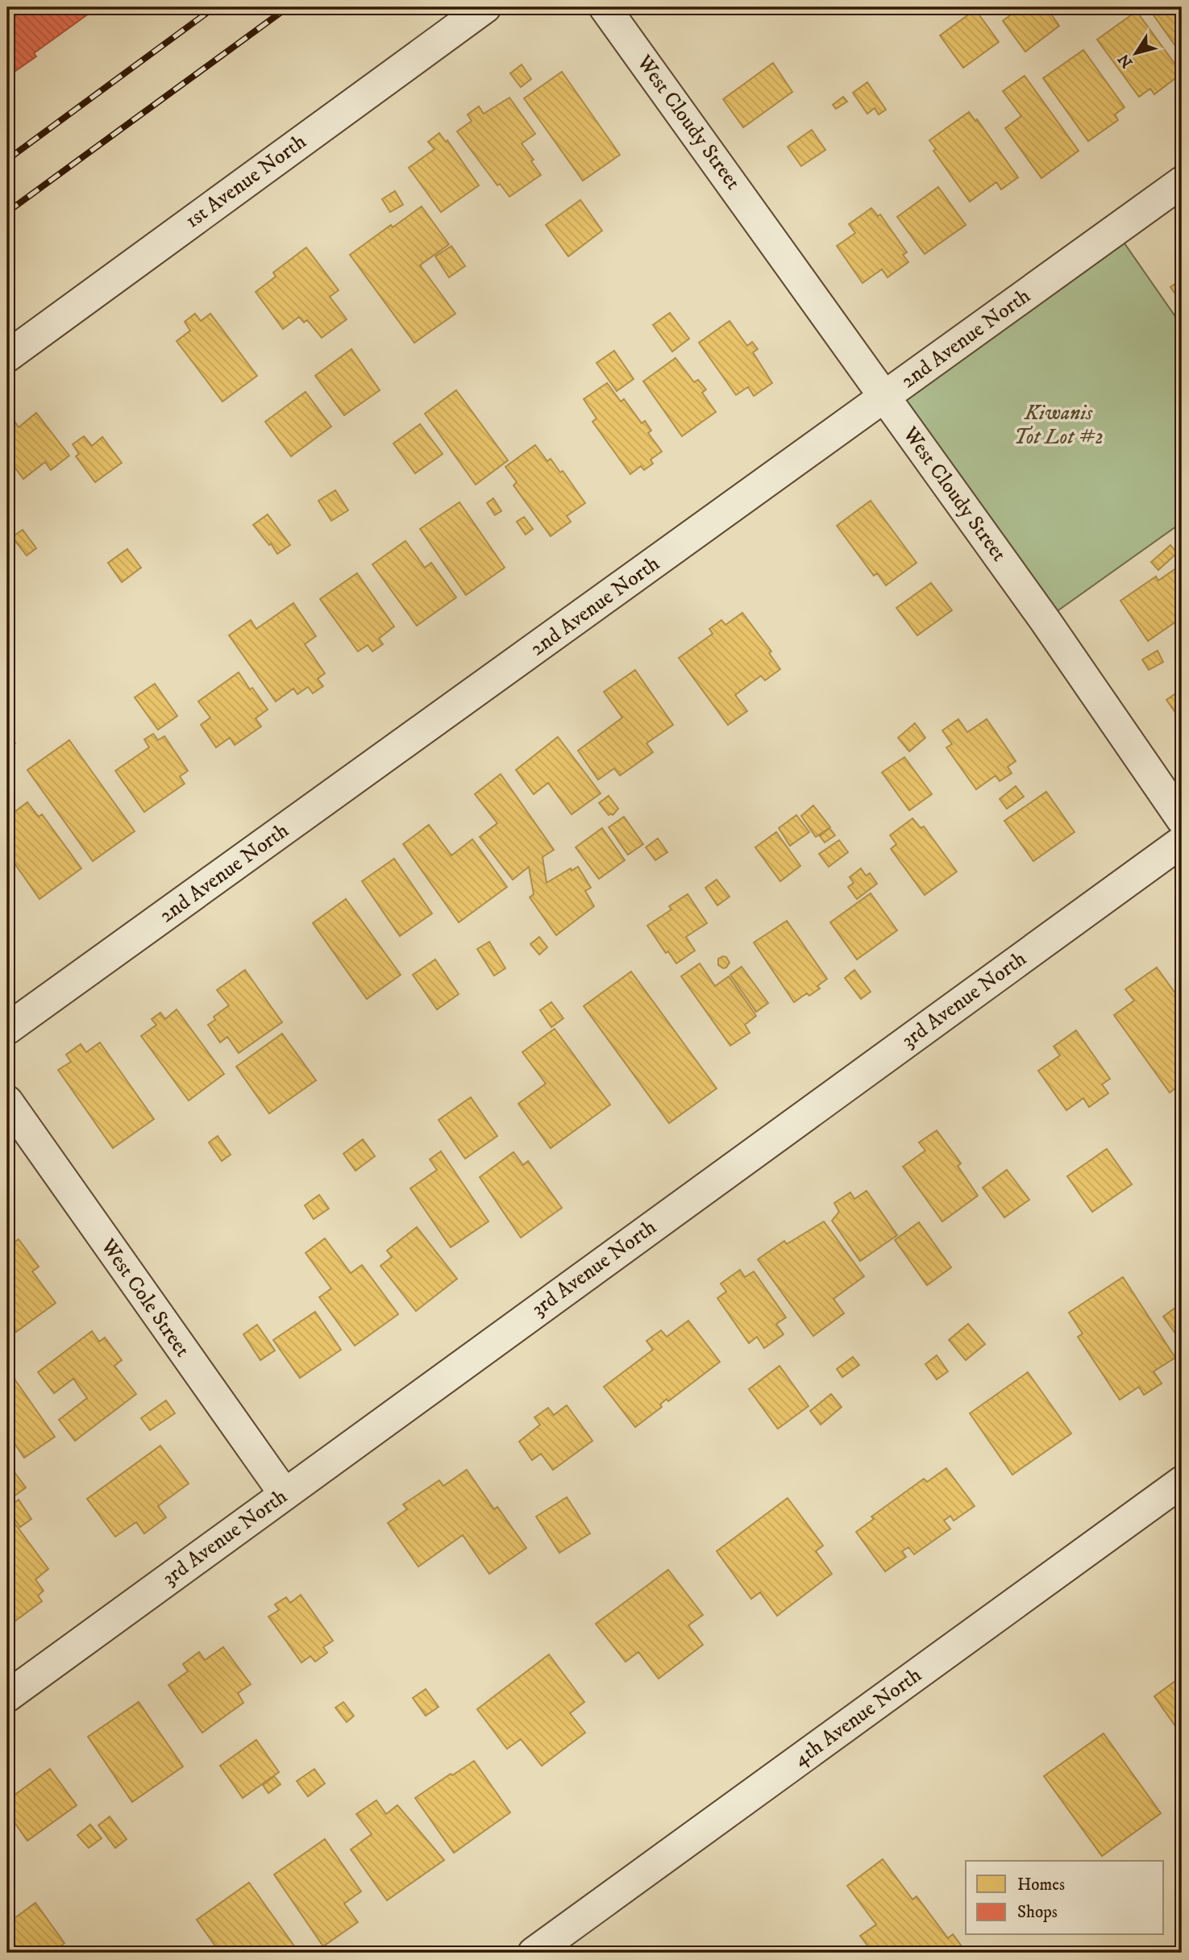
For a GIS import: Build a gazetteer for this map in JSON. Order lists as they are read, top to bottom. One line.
{"streets":{"street":["West Cloudy Street","1st Avenue North","2nd Avenue North","3rd Avenue North","West Cole Street","4th Avenue North"]},"crossings":[["West Cloudy Street","2nd Avenue North"],["3rd Avenue North","West Cole Street"]],"parks":["Kiwanis Tot Lot #2"],"legend":["Homes","Shops"],"north":"bottom left"}
